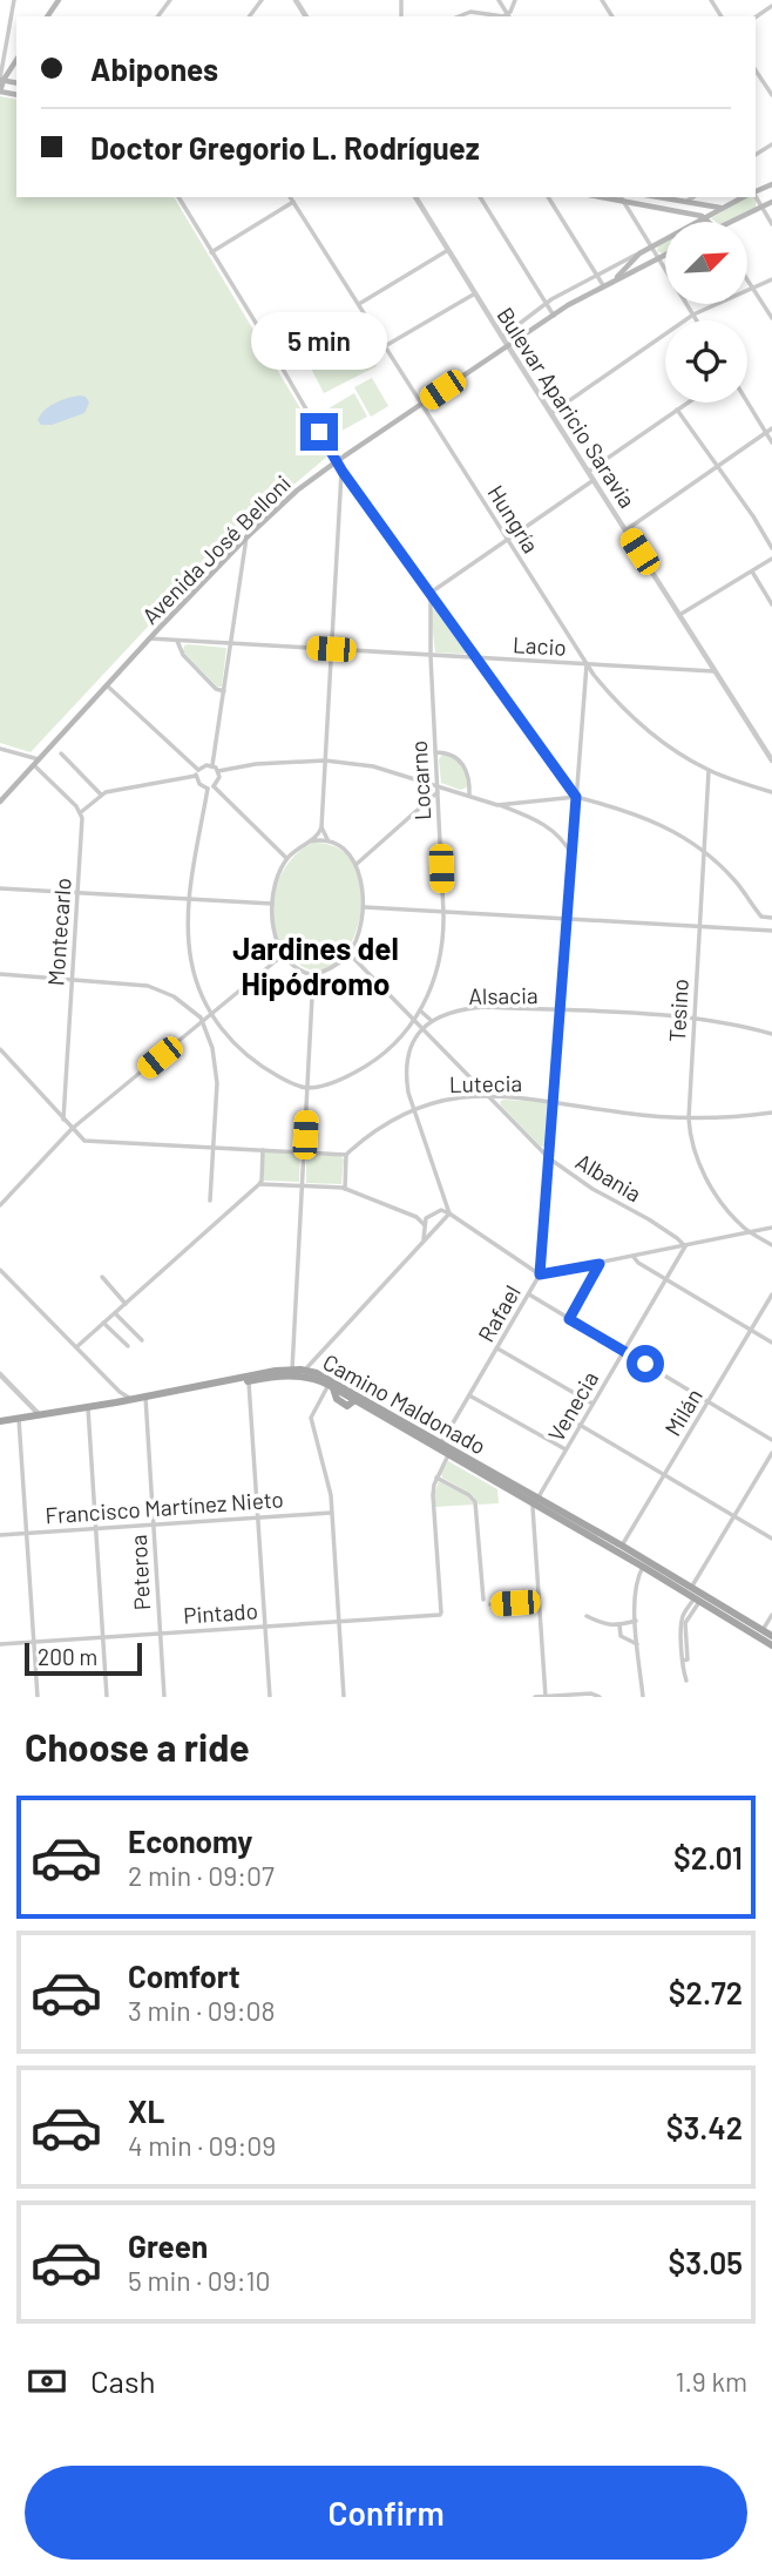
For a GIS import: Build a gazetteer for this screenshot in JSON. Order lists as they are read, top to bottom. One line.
{"streets":{"main road":["Avenida José Belloni","Camino Maldonado"],"street":["Bulevar Aparicio Saravia","Hungría","Lacio","Locarno","Montecarlo","Alsacia","Tesino","Lutecia","Albania","Rafael","Venecia","Milán","Francisco Martínez Nieto","Peteroa","Pintado"]},"crossings":[["Bulevar Aparicio Saravia","Avenida José Belloni"],["Bulevar Aparicio Saravia","Lacio"],["Hungría","Avenida José Belloni"],["Hungría","Lacio"],["Hungría","Tesino"],["Avenida José Belloni","Lacio"],["Lacio","Locarno"],["Locarno","Albania"],["Alsacia","Tesino"],["Alsacia","Albania"],["Tesino","Lutecia"],["Tesino","Rafael"],["Lutecia","Albania"],["Albania","Rafael"],["Albania","Venecia"],["Rafael","Camino Maldonado"],["Rafael","Venecia"],["Camino Maldonado","Venecia"],["Camino Maldonado","Milán"],["Camino Maldonado","Peteroa"],["Francisco Martínez Nieto","Peteroa"],["Peteroa","Pintado"]],"districts":["Jardines del Hipódromo"],"scale_bar":"200 m","north":"top right","page":{"banner":["Abipones","Doctor Gregorio L. Rodríguez"],"bubble":"5 min","scale":"200 m","heading":"Choose a ride","list":[{"name":"Economy","note":"2 min · 09:07","value":"$2.01"},{"name":"Comfort","note":"3 min · 09:08","value":"$2.72"},{"name":"XL","note":"4 min · 09:09","value":"$3.42"},{"name":"Green","note":"5 min · 09:10","value":"$3.05"}],"pay":["Cash","1.9 km"],"buttons":"Confirm"}}
